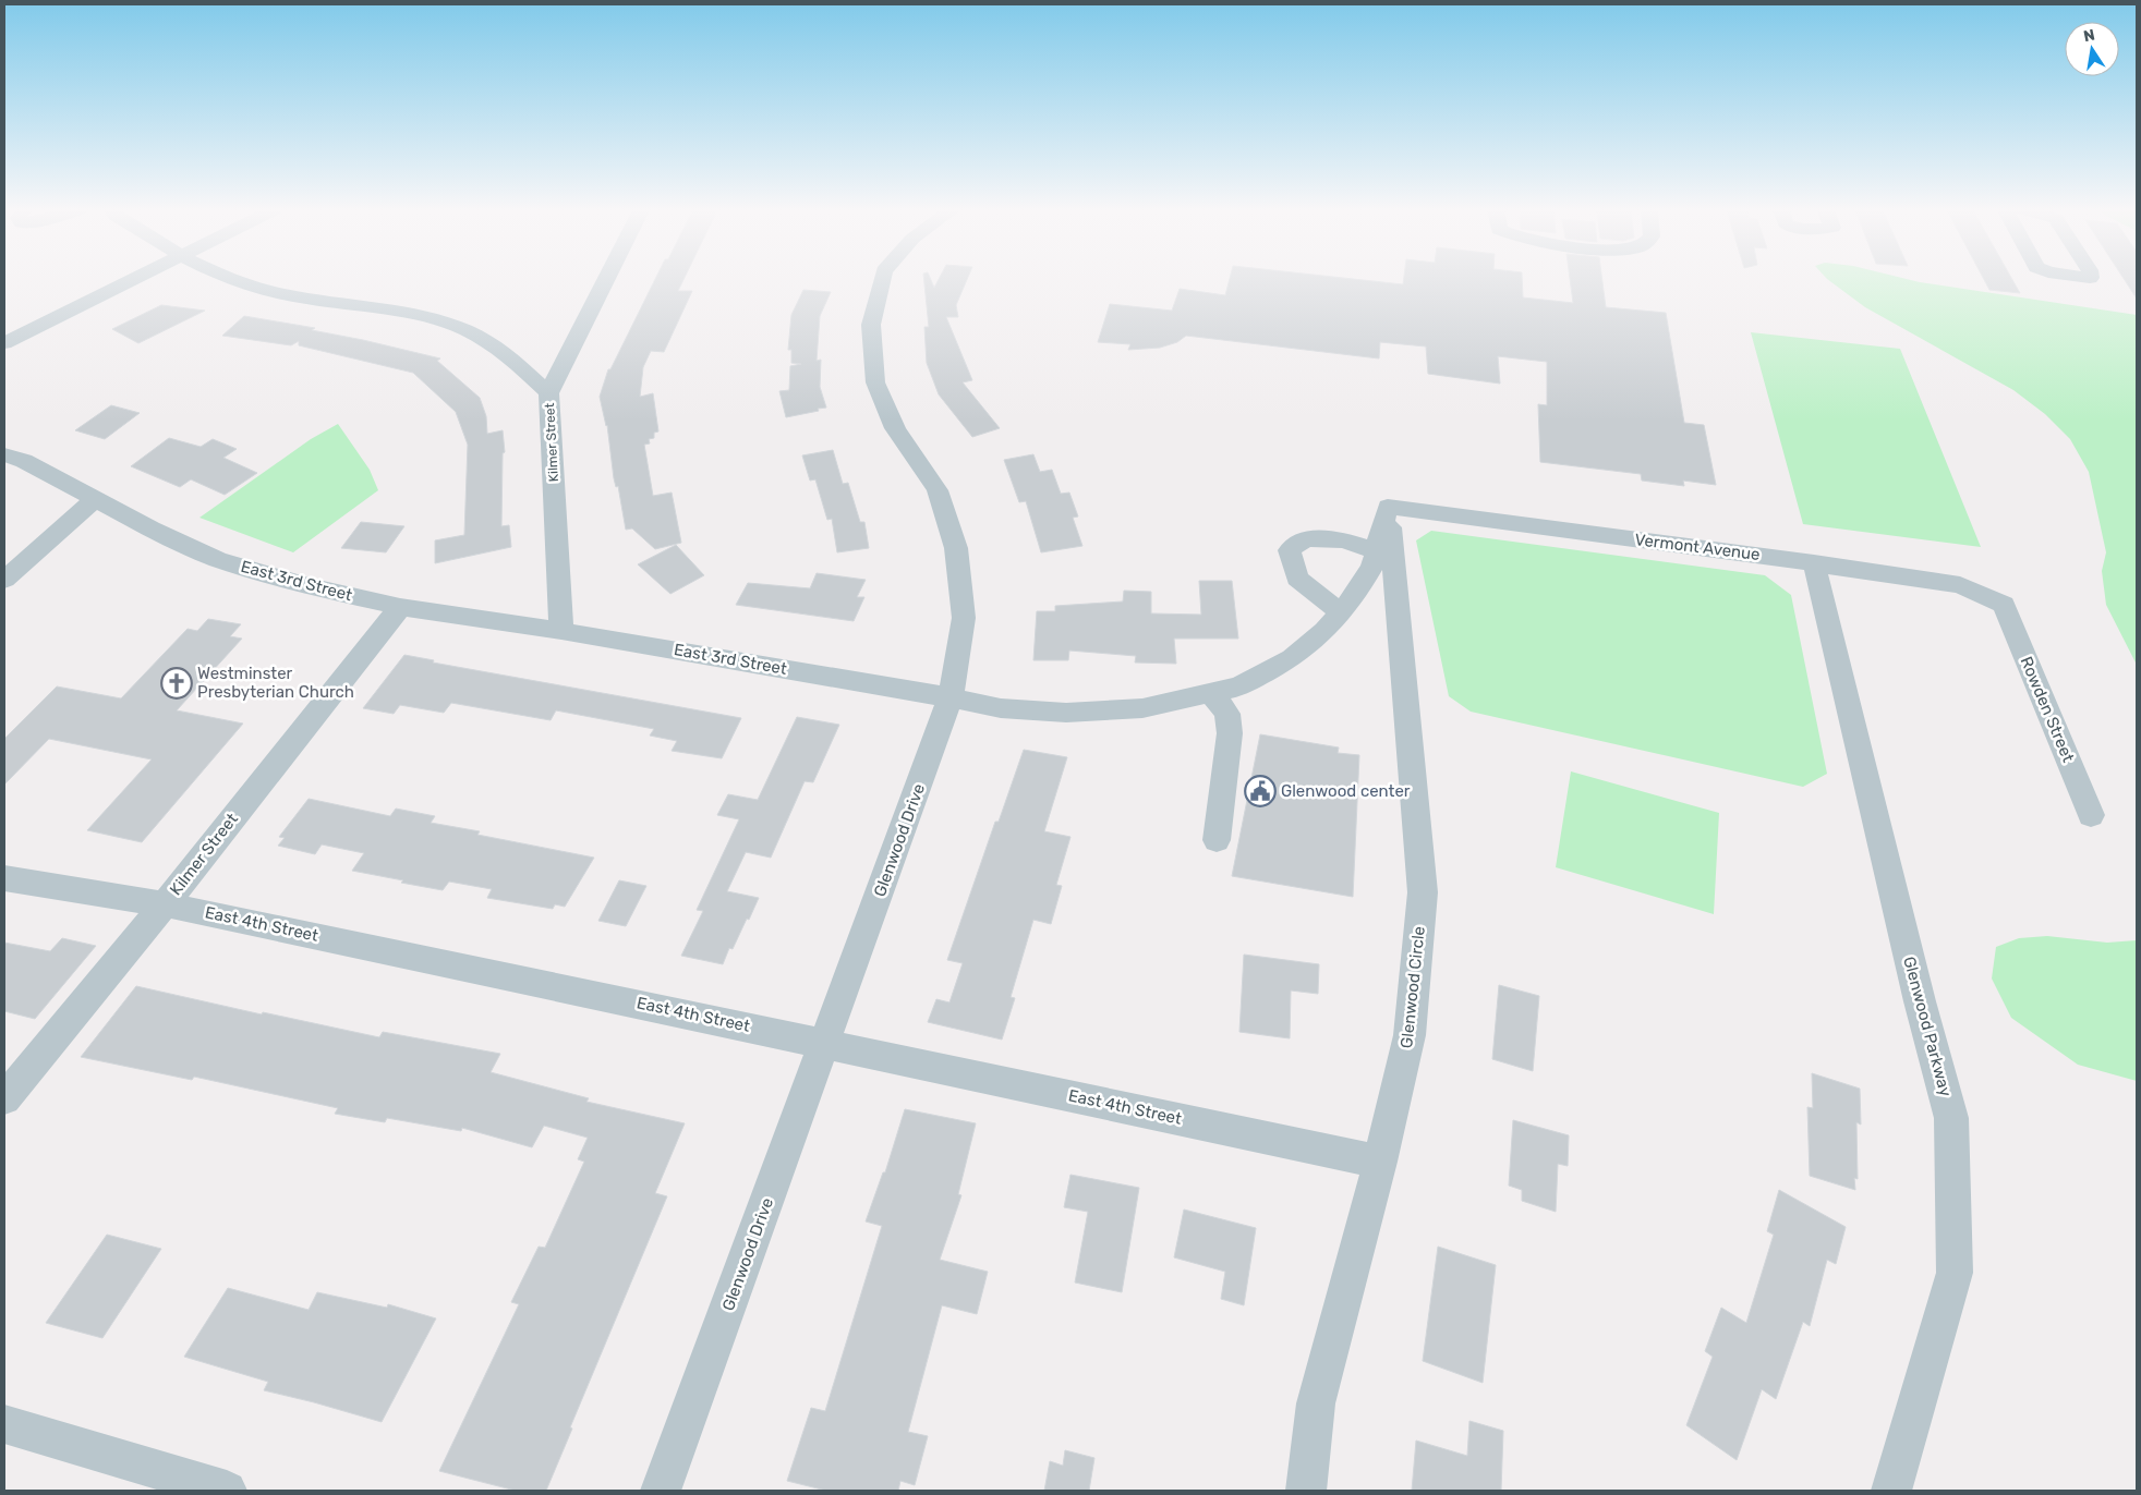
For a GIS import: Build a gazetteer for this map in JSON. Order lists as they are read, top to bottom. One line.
{"streets":{"street":["Kilmer Street","Vermont Avenue","East 3rd Street","Rowden Street","Glenwood Drive","East 4th Street","Glenwood Circle","Glenwood Parkway"]},"crossings":[["Kilmer Street","East 3rd Street"],["Kilmer Street","East 4th Street"],["Vermont Avenue","East 3rd Street"],["Vermont Avenue","Rowden Street"],["Vermont Avenue","Glenwood Circle"],["Vermont Avenue","Glenwood Parkway"],["East 3rd Street","Glenwood Drive"],["East 3rd Street","Glenwood Circle"],["Glenwood Drive","East 4th Street"],["East 4th Street","Glenwood Circle"]],"places":{"church":["Westminster Presbyterian Church"],"public building":["Glenwood center"]},"north":"top"}
